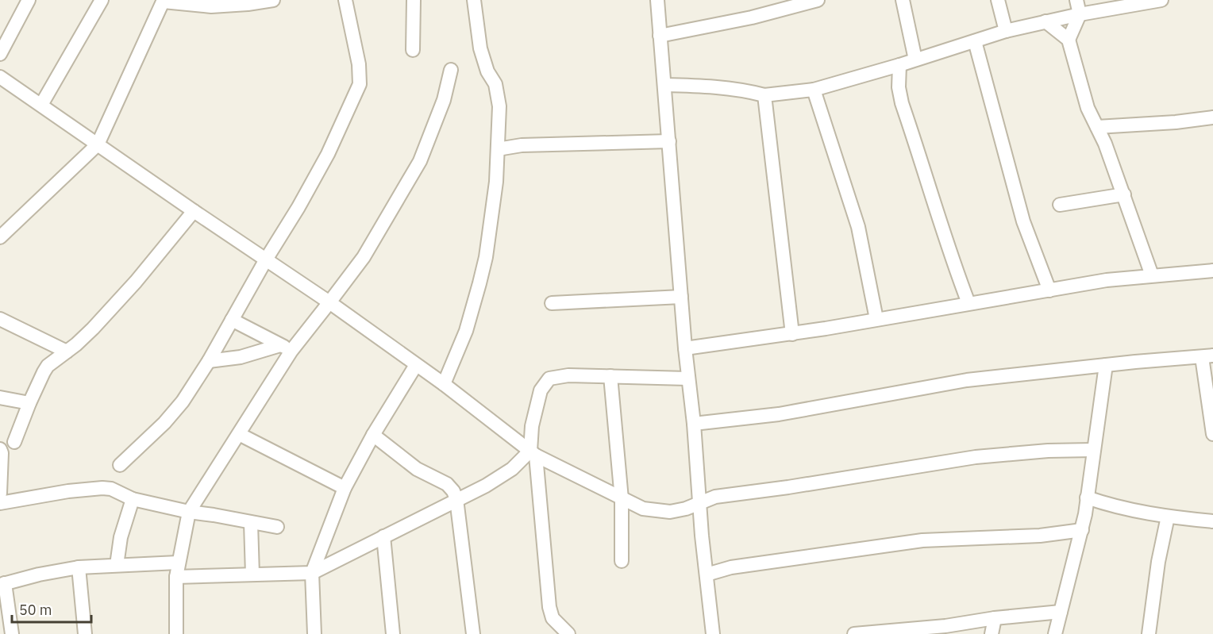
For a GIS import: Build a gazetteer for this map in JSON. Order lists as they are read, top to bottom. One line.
{"scale_bar":"50 m"}
